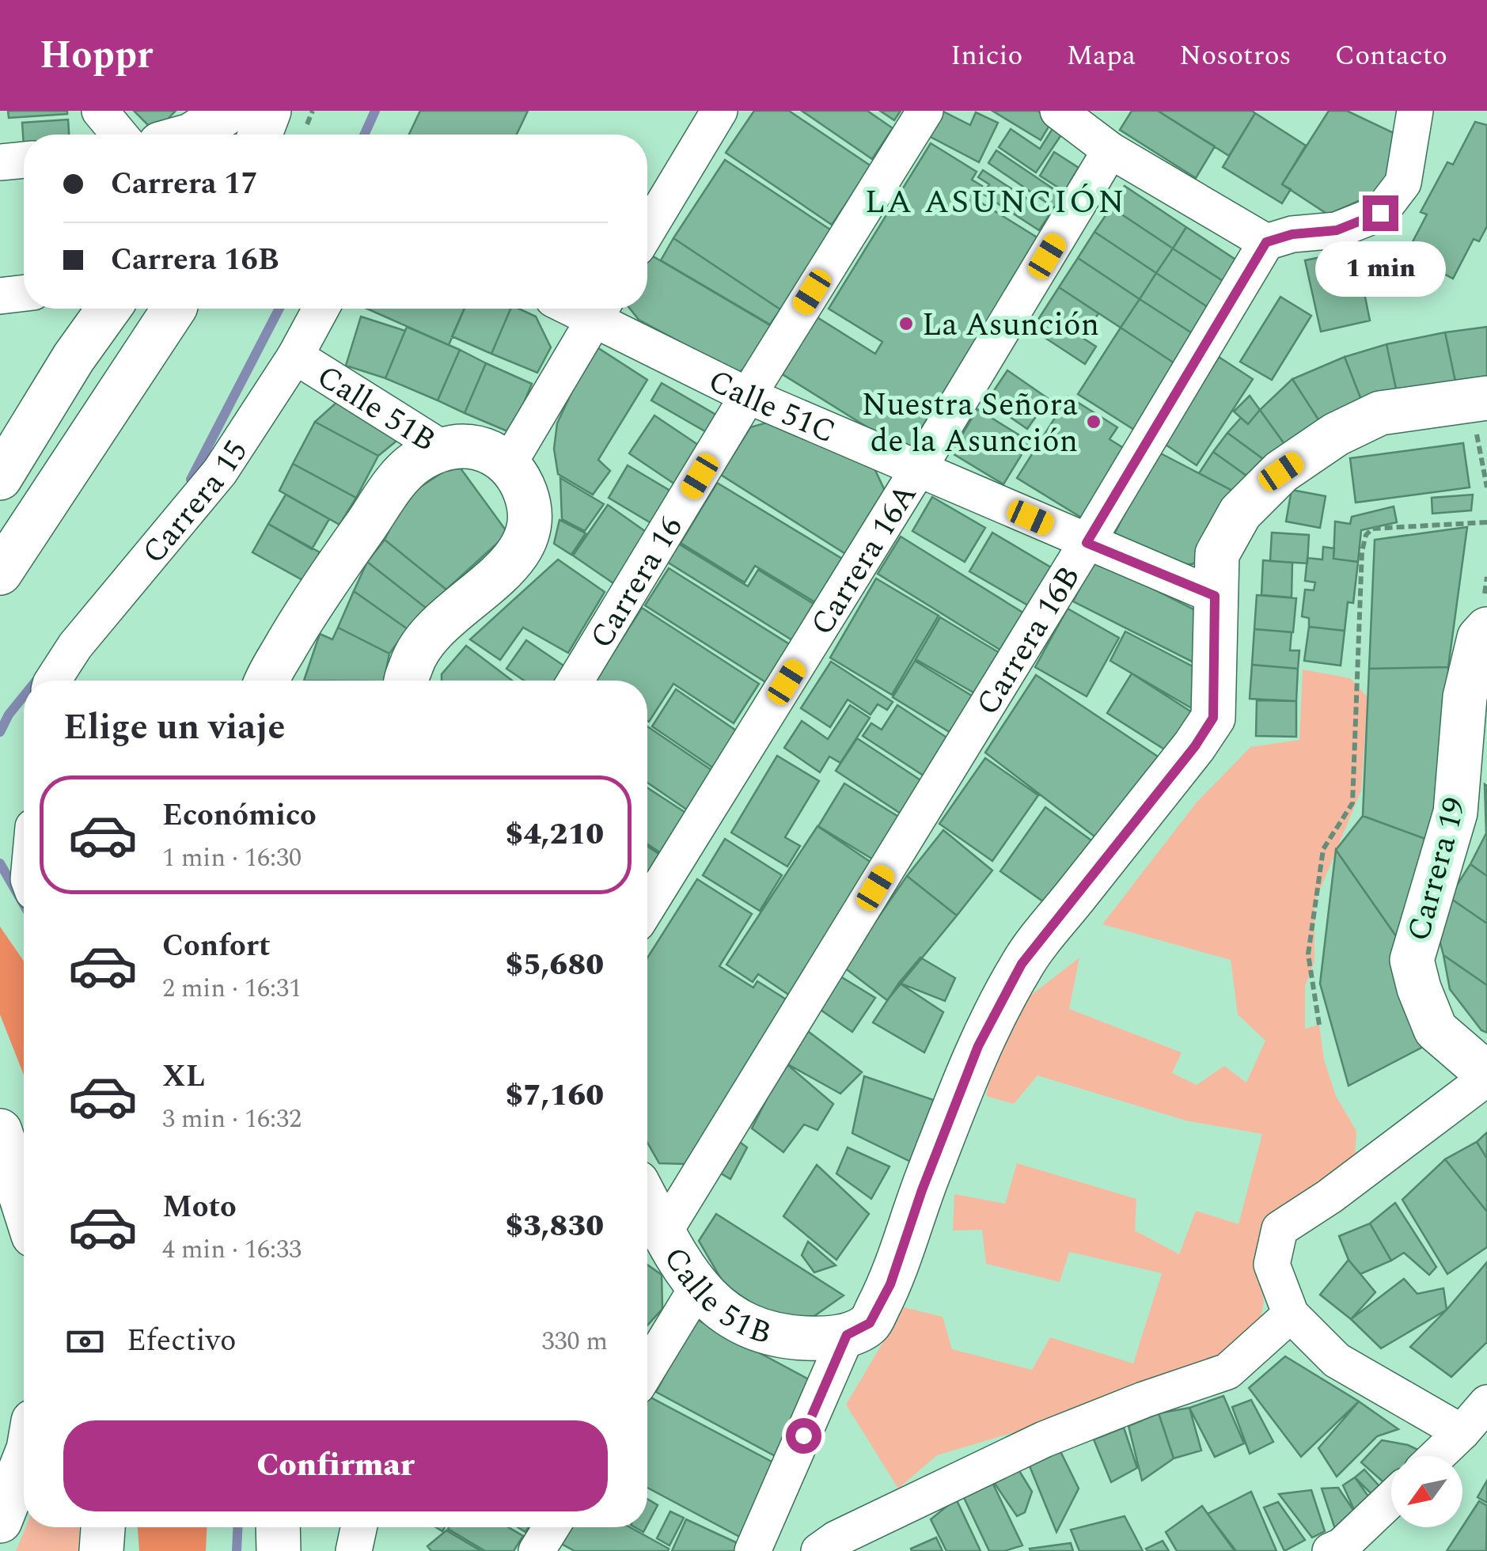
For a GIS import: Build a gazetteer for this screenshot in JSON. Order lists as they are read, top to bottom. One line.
{"streets":{"main road":["Calle 51B","Carrera 19"],"street":["Calle 51C","Carrera 15","Carrera 16A","Carrera 16","Carrera 16B"]},"crossings":[["Calle 51C","Carrera 16A"],["Calle 51C","Carrera 16"],["Calle 51C","Carrera 16B"],["Calle 51B","Carrera 15"],["Calle 51B","Carrera 16B"]],"districts":["LA ASUNCIÓN"],"places":["La Asunción","Nuestra Señora de la Asunción"],"north":"bottom left","page":{"header":"Hoppr","nav":["Inicio","Mapa","Nosotros","Contacto"],"banner":["Carrera 17","Carrera 16B"],"bubble":"1 min","heading":"Elige un viaje","list":[{"name":"Económico","note":"1 min · 16:30","value":"$4,210"},{"name":"Confort","note":"2 min · 16:31","value":"$5,680"},{"name":"XL","note":"3 min · 16:32","value":"$7,160"},{"name":"Moto","note":"4 min · 16:33","value":"$3,830"}],"pay":["Efectivo","330 m"],"buttons":"Confirmar"}}
